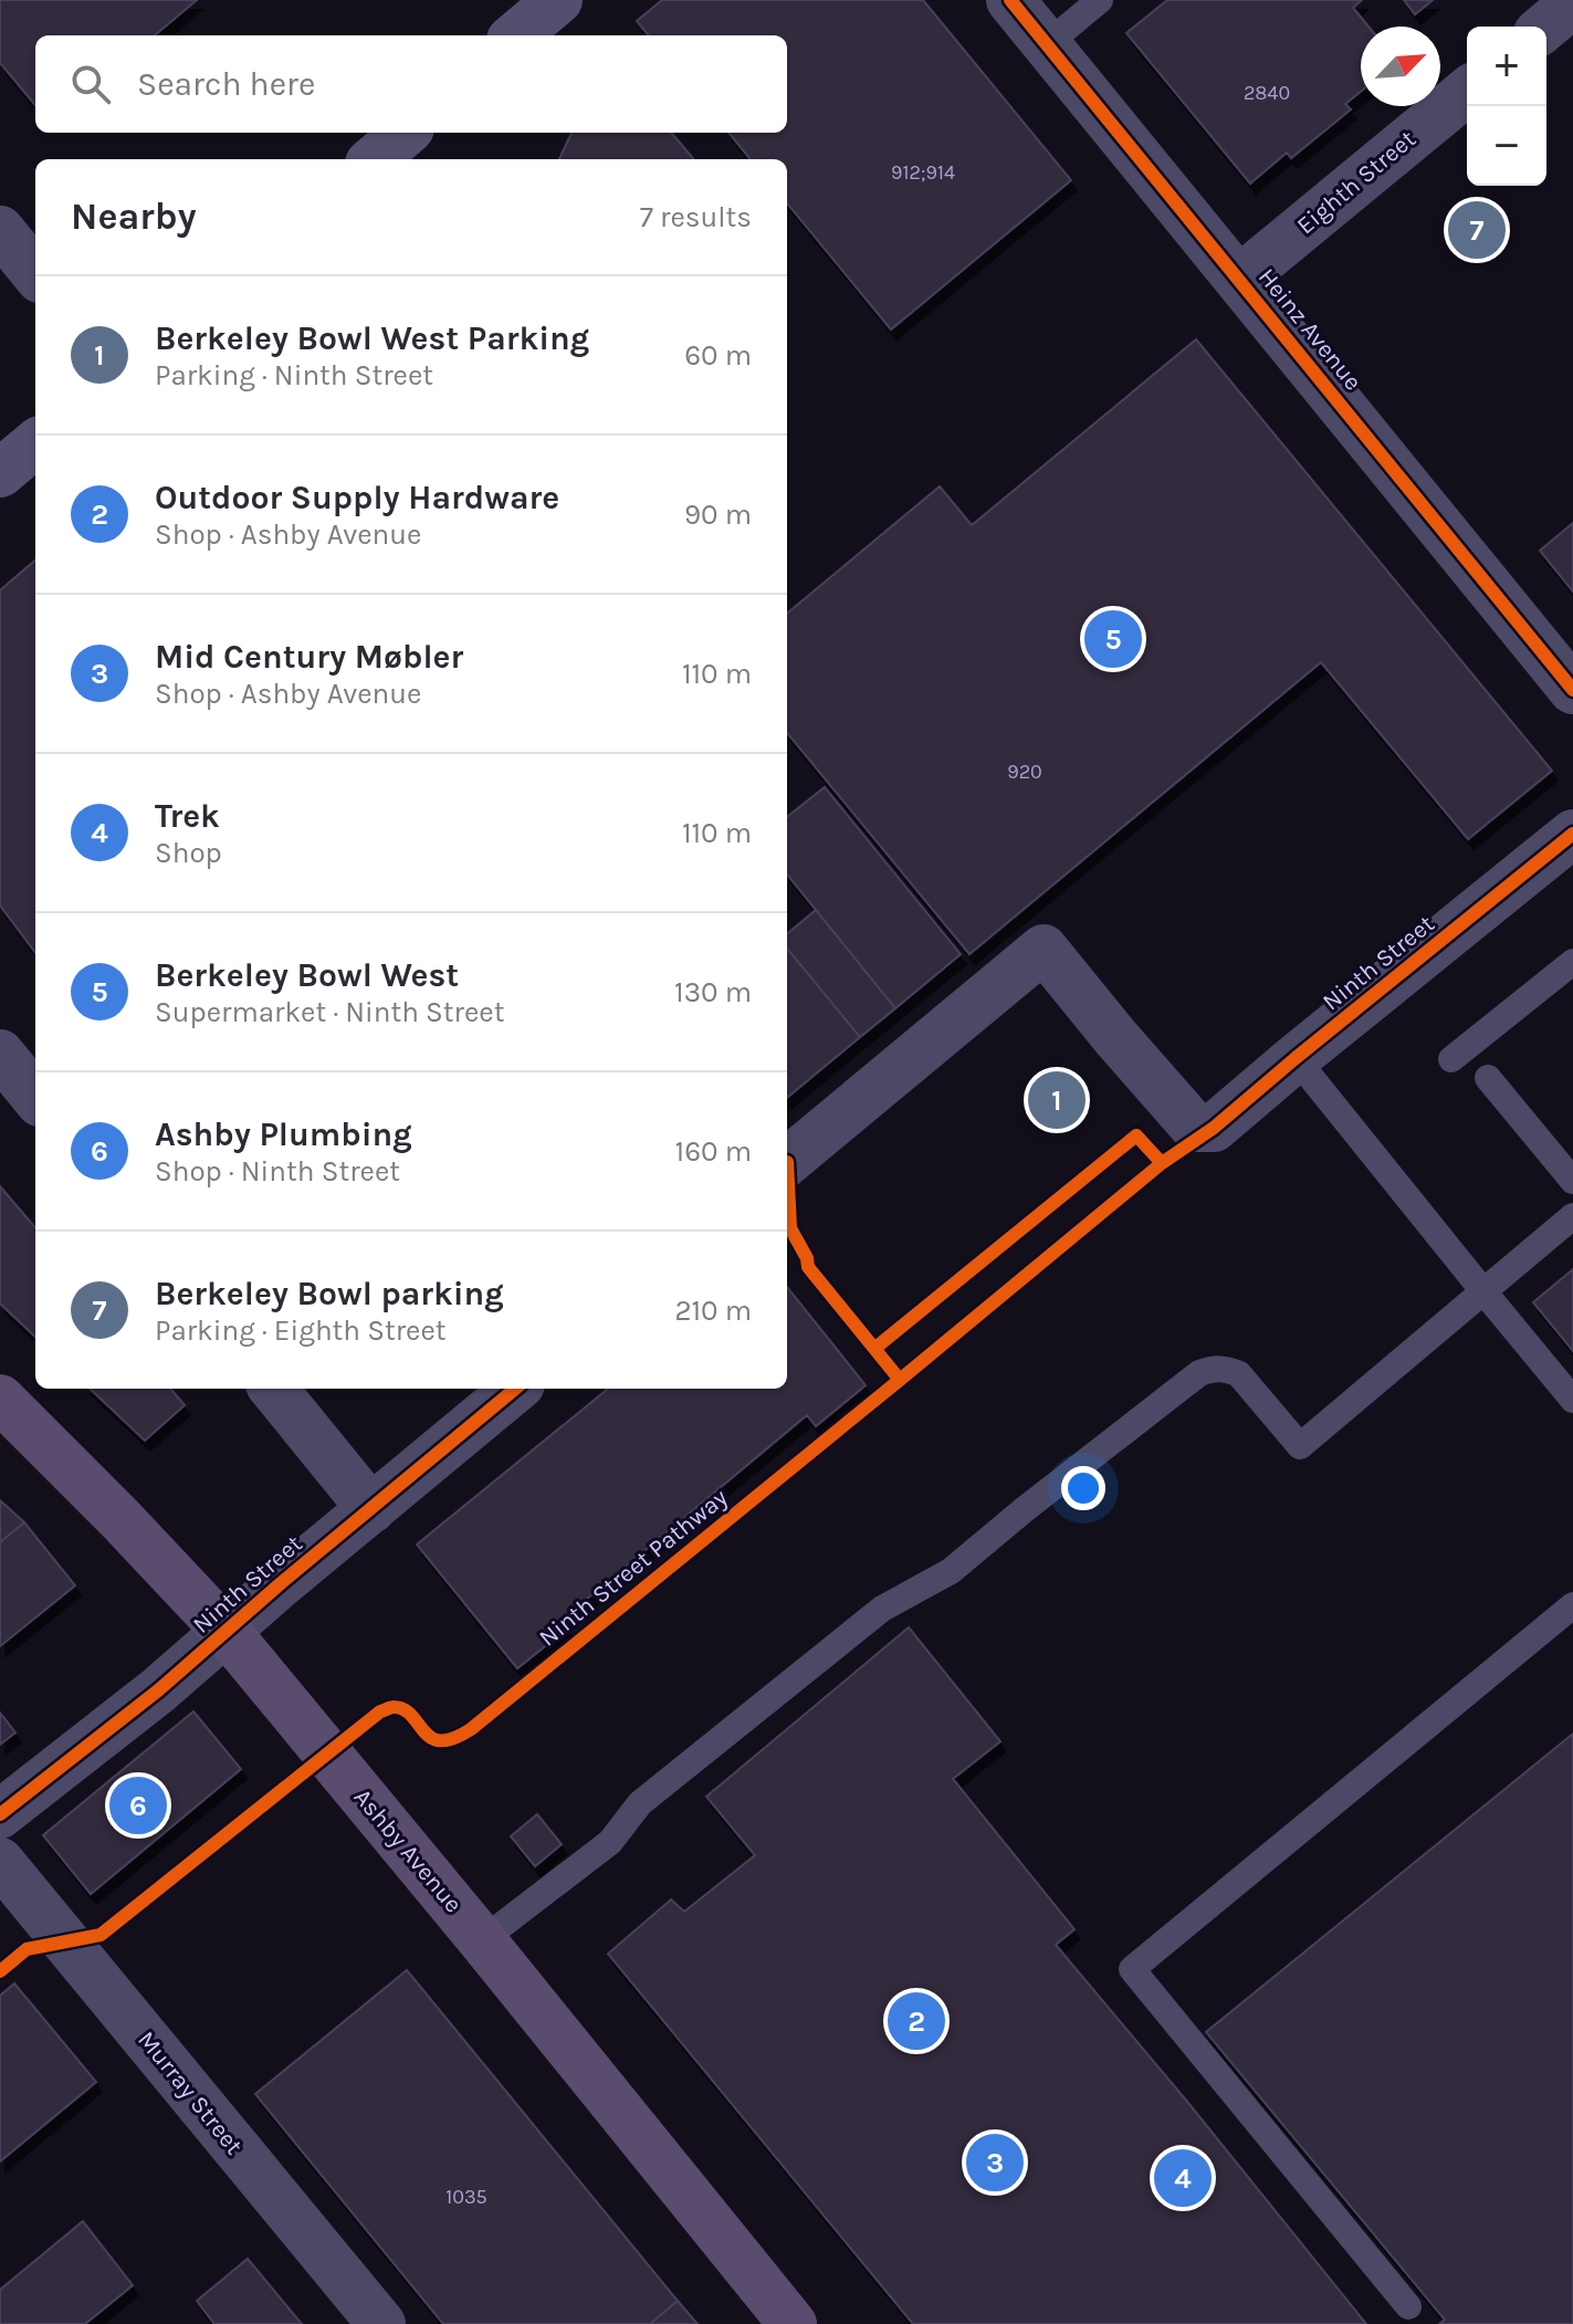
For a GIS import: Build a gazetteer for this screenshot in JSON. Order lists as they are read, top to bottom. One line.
{"streets":{"main road":["Ashby Avenue"],"street":["Eighth Street","Heinz Avenue","Ninth Street","Murray Street"],"cycle path":["Ninth Street Pathway"]},"crossings":[["Eighth Street","Heinz Avenue"],["Ninth Street","Ashby Avenue"]],"house_numbers":["2840","912;914","920","1035"],"north":"top right","page":{"map_buttons":["+","−"],"search":"Search here","heading":["Nearby","7 results"],"pins":["7","5","1","6","2","3","4"],"list":[{"mark":"1","name":"Berkeley Bowl West Parking","note":"Parking · Ninth Street","value":"60 m"},{"mark":"2","name":"Outdoor Supply Hardware","note":"Shop · Ashby Avenue","value":"90 m"},{"mark":"3","name":"Mid Century Møbler","note":"Shop · Ashby Avenue","value":"110 m"},{"mark":"4","name":"Trek","note":"Shop","value":"110 m"},{"mark":"5","name":"Berkeley Bowl West","note":"Supermarket · Ninth Street","value":"130 m"},{"mark":"6","name":"Ashby Plumbing","note":"Shop · Ninth Street","value":"160 m"},{"mark":"7","name":"Berkeley Bowl parking","note":"Parking · Eighth Street","value":"210 m"}]}}
